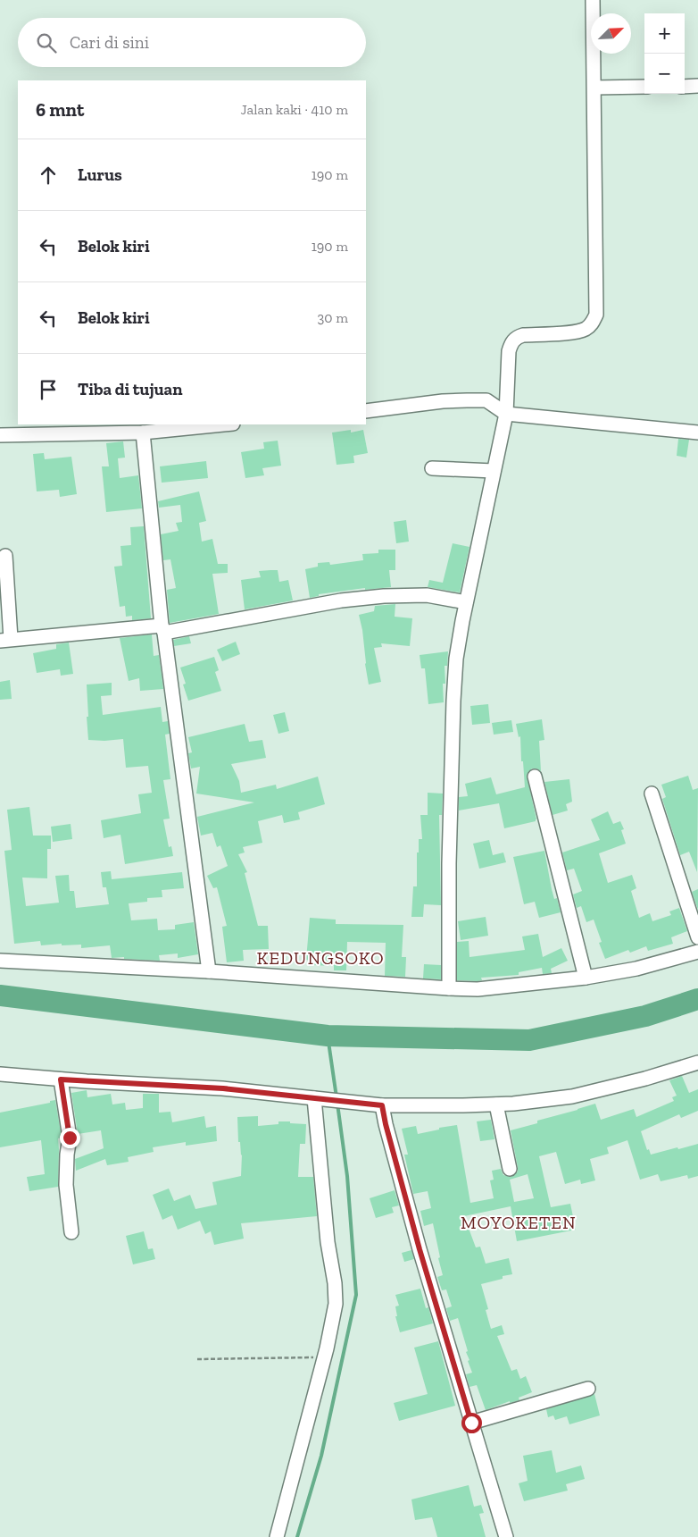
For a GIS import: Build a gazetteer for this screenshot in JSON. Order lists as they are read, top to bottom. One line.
{"districts":["KEDUNGSOKO","MOYOKETEN"],"north":"top right","page":{"map_buttons":["+","−"],"search":"Cari di sini","heading":["6 mnt","Jalan kaki · 410 m"],"list":[["Lurus","190 m"],["Belok kiri","190 m"],["Belok kiri","30 m"],"Tiba di tujuan"]}}
